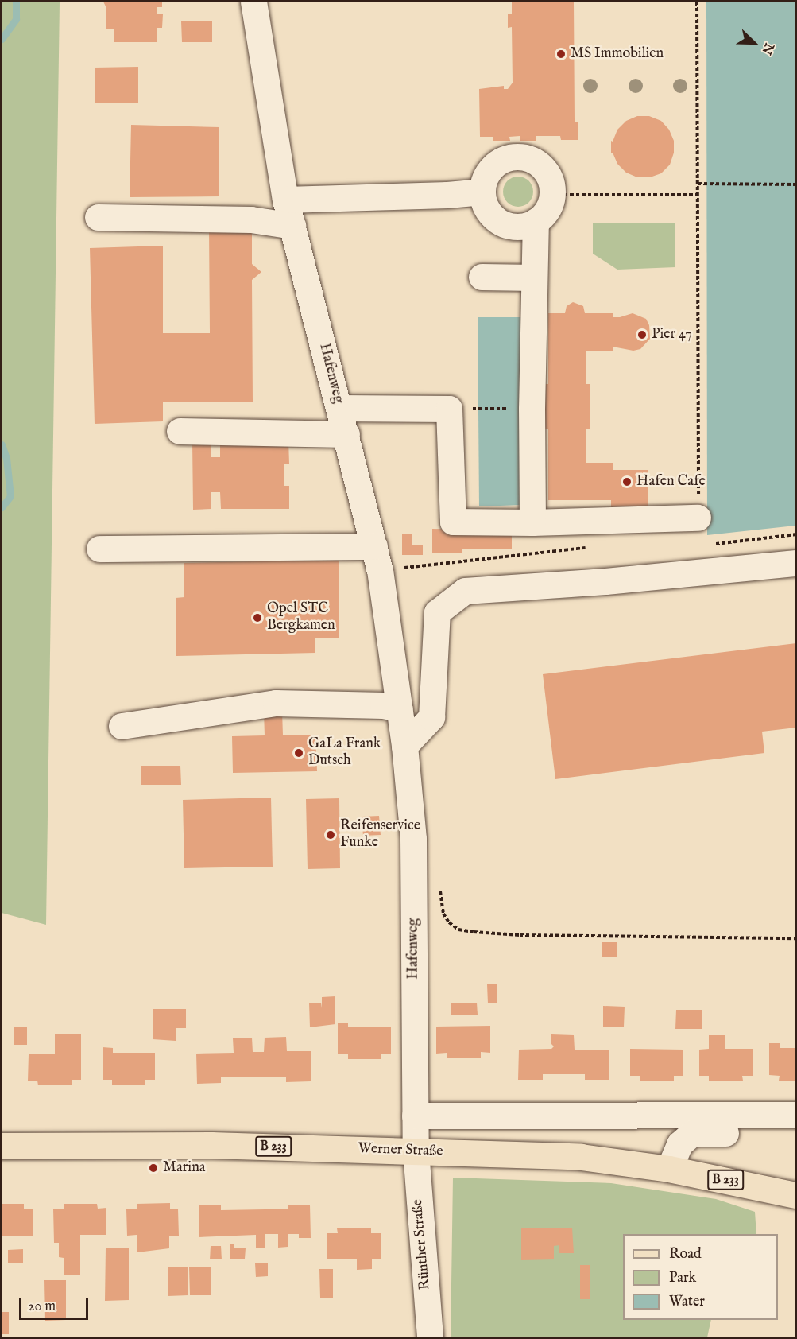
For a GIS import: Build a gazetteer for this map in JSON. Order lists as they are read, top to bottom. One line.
{"streets":{"main road":["B 233","Werner Straße"],"street":["Hafenweg","Rünther Straße"]},"crossings":[["Hafenweg","Werner Straße"],["Hafenweg","Rünther Straße"],["Werner Straße","Rünther Straße"]],"places":["MS Immobilien","Pier 47","Hafen Cafe","Opel STC Bergkamen","GaLa Frank Dutsch","Reifenservice Funke","Marina"],"legend":["Road","Park","Water"],"scale_bar":"20 m","north":"bottom right"}
